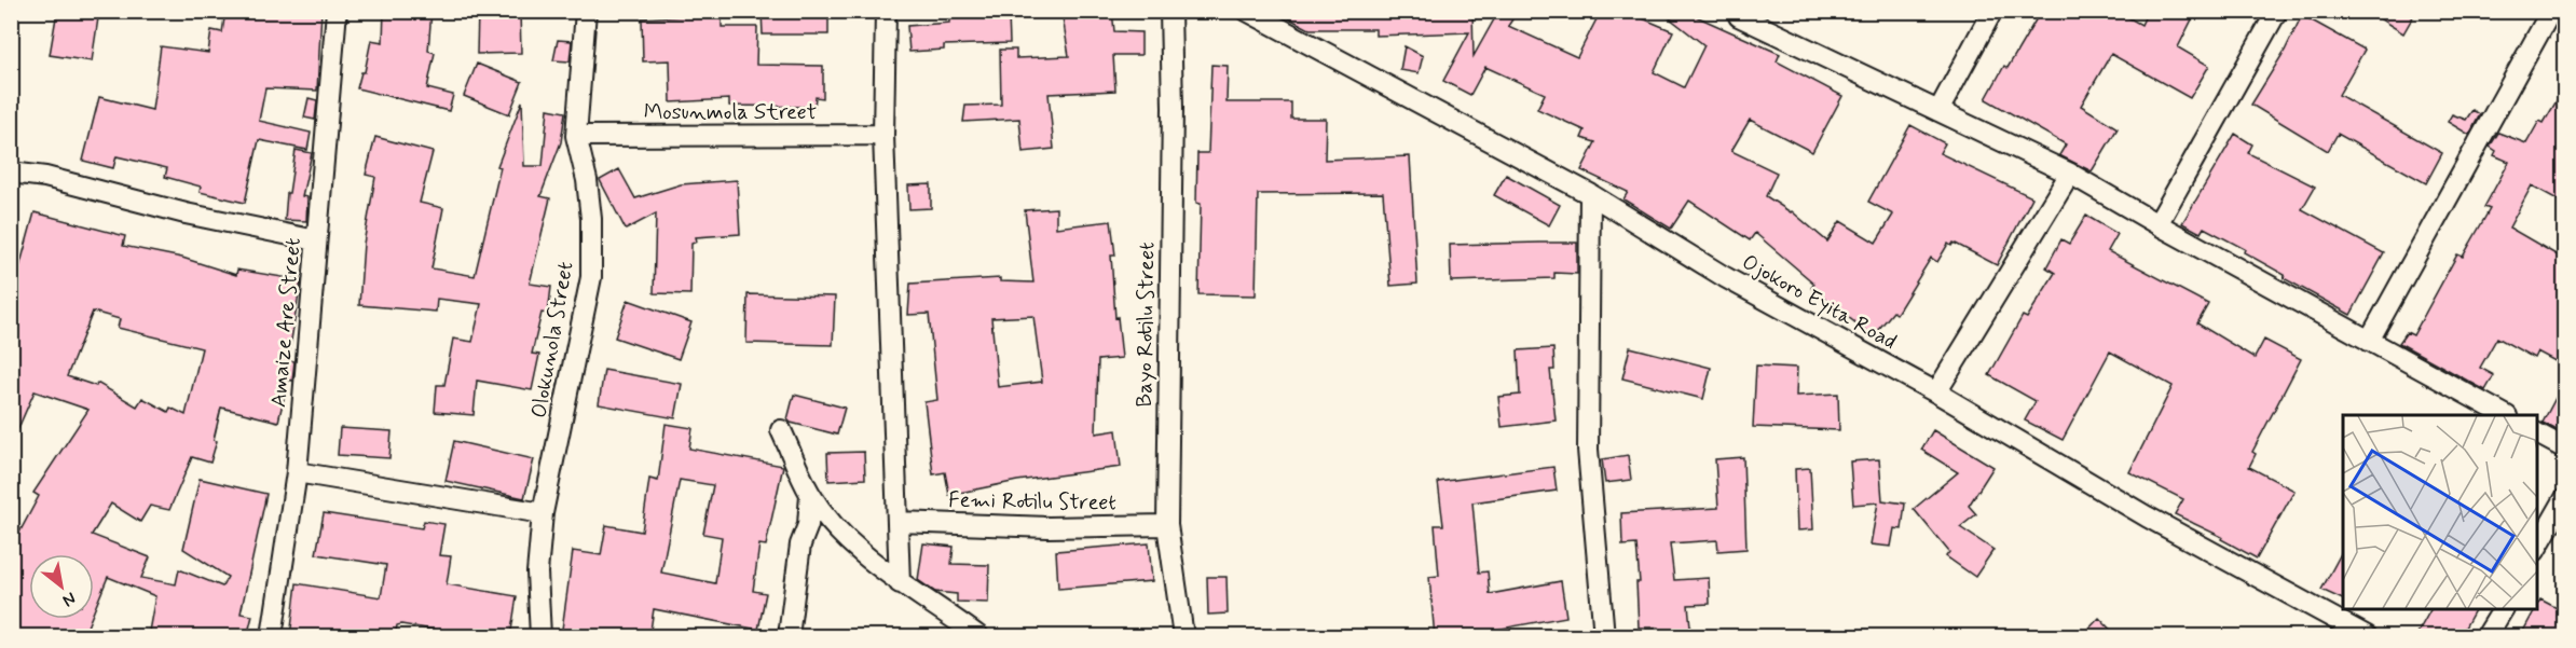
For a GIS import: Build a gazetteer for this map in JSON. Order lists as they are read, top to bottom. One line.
{"streets":{"street":["Mosunmola Street","Ojokoro Eyita Road","Amaize Are Street","Bayo Rotilu Street","Olokunola Street","Femi Rotilu Street"]},"crossings":[["Mosunmola Street","Olokunola Street"],["Bayo Rotilu Street","Femi Rotilu Street"]],"north":"bottom right"}
